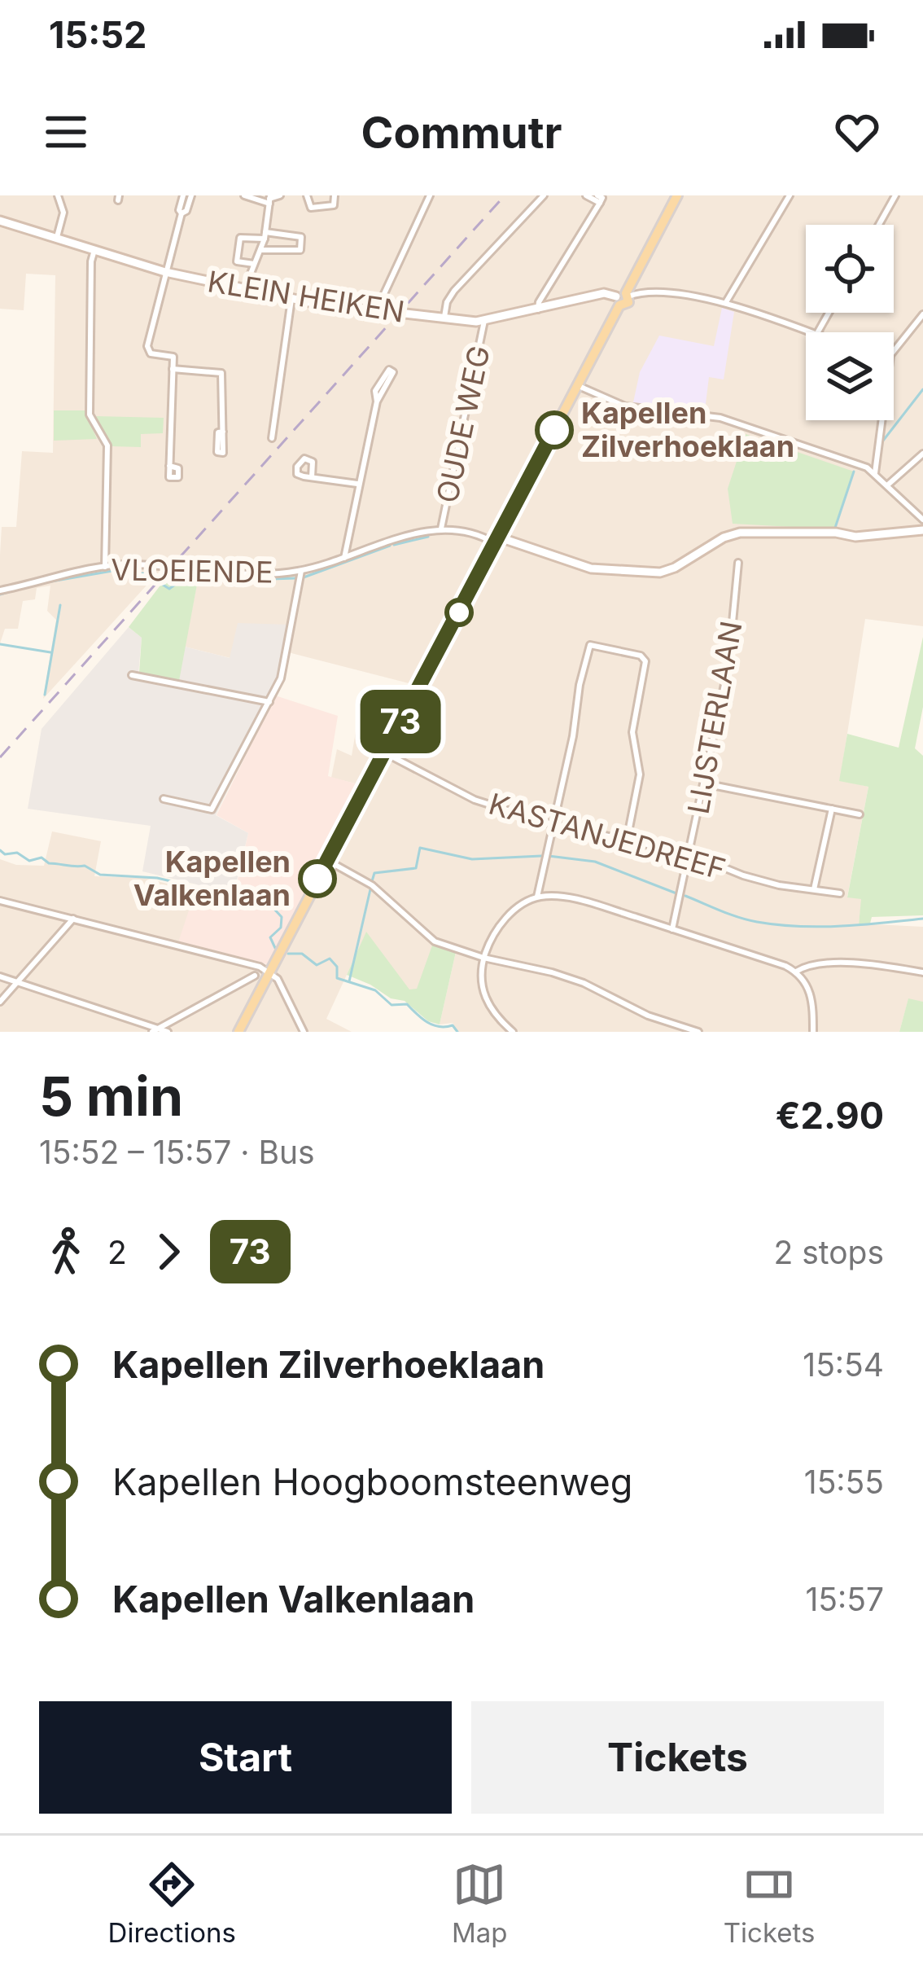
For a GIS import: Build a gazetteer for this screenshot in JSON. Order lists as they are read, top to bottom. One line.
{"streets":{"street":["KLEIN HEIKEN","OUDE WEG","VLOEIENDE","LIJSTERLAAN","KASTANJEDREEF"]},"crossings":[["KLEIN HEIKEN","OUDE WEG"],["OUDE WEG","VLOEIENDE"],["LIJSTERLAAN","KASTANJEDREEF"]],"places":["Kapellen Zilverhoeklaan","Kapellen Valkenlaan"],"lines":["bus line 73"],"page":{"status":"15:52","header":"Commutr","on_map":"73","heading":["5 min","15:52 – 15:57 · Bus","€2.90"],"legs":["2","73","2 stops"],"list":[{"name":"Kapellen Zilverhoeklaan","value":"15:54"},{"name":"Kapellen Hoogboomsteenweg","value":"15:55"},{"name":"Kapellen Valkenlaan","value":"15:57"}],"buttons":["Start","Tickets"],"tabs":["Directions","Map","Tickets"]}}
